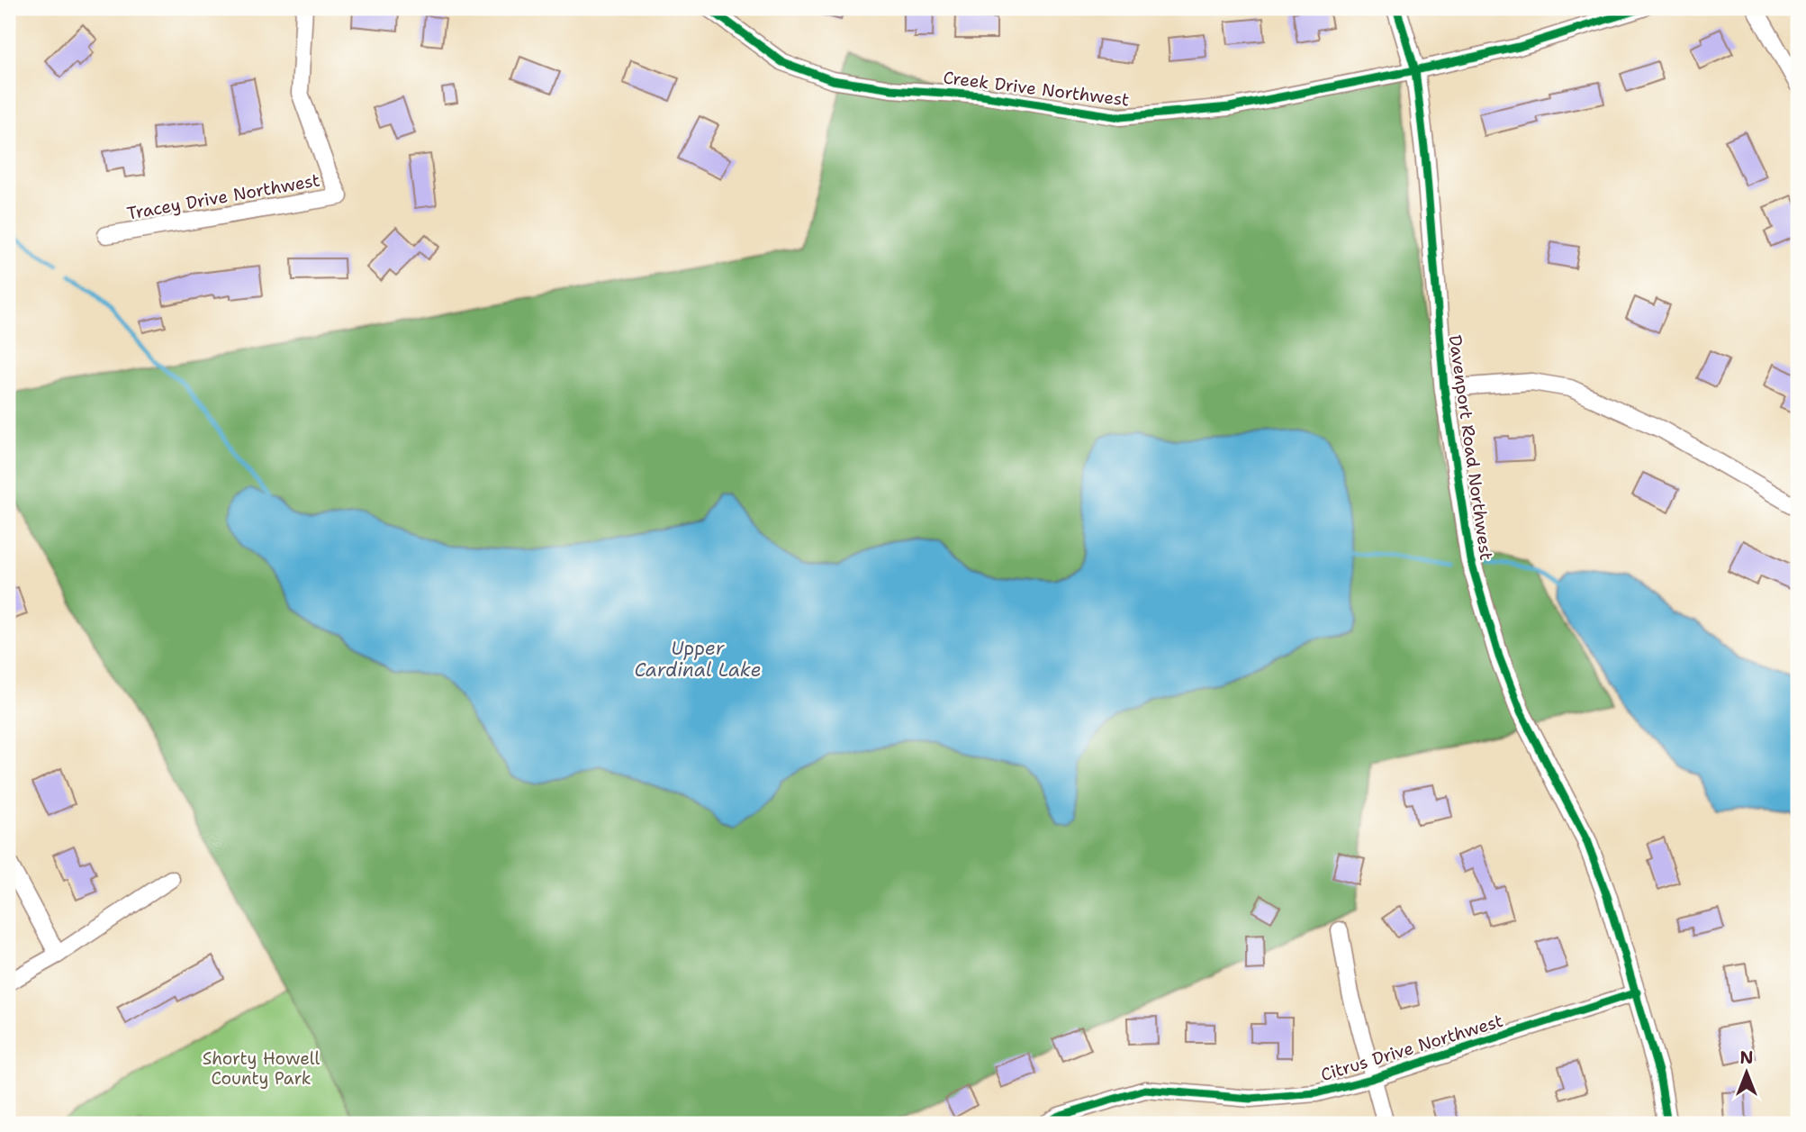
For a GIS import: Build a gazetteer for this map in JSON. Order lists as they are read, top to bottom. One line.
{"streets":{"street":["Creek Drive Northwest","Tracey Drive Northwest","Davenport Road Northwest","Citrus Drive Northwest"]},"crossings":[["Creek Drive Northwest","Davenport Road Northwest"],["Davenport Road Northwest","Citrus Drive Northwest"]],"water":["Upper Cardinal Lake"],"parks":["Shorty Howell County Park"],"north":"top"}
